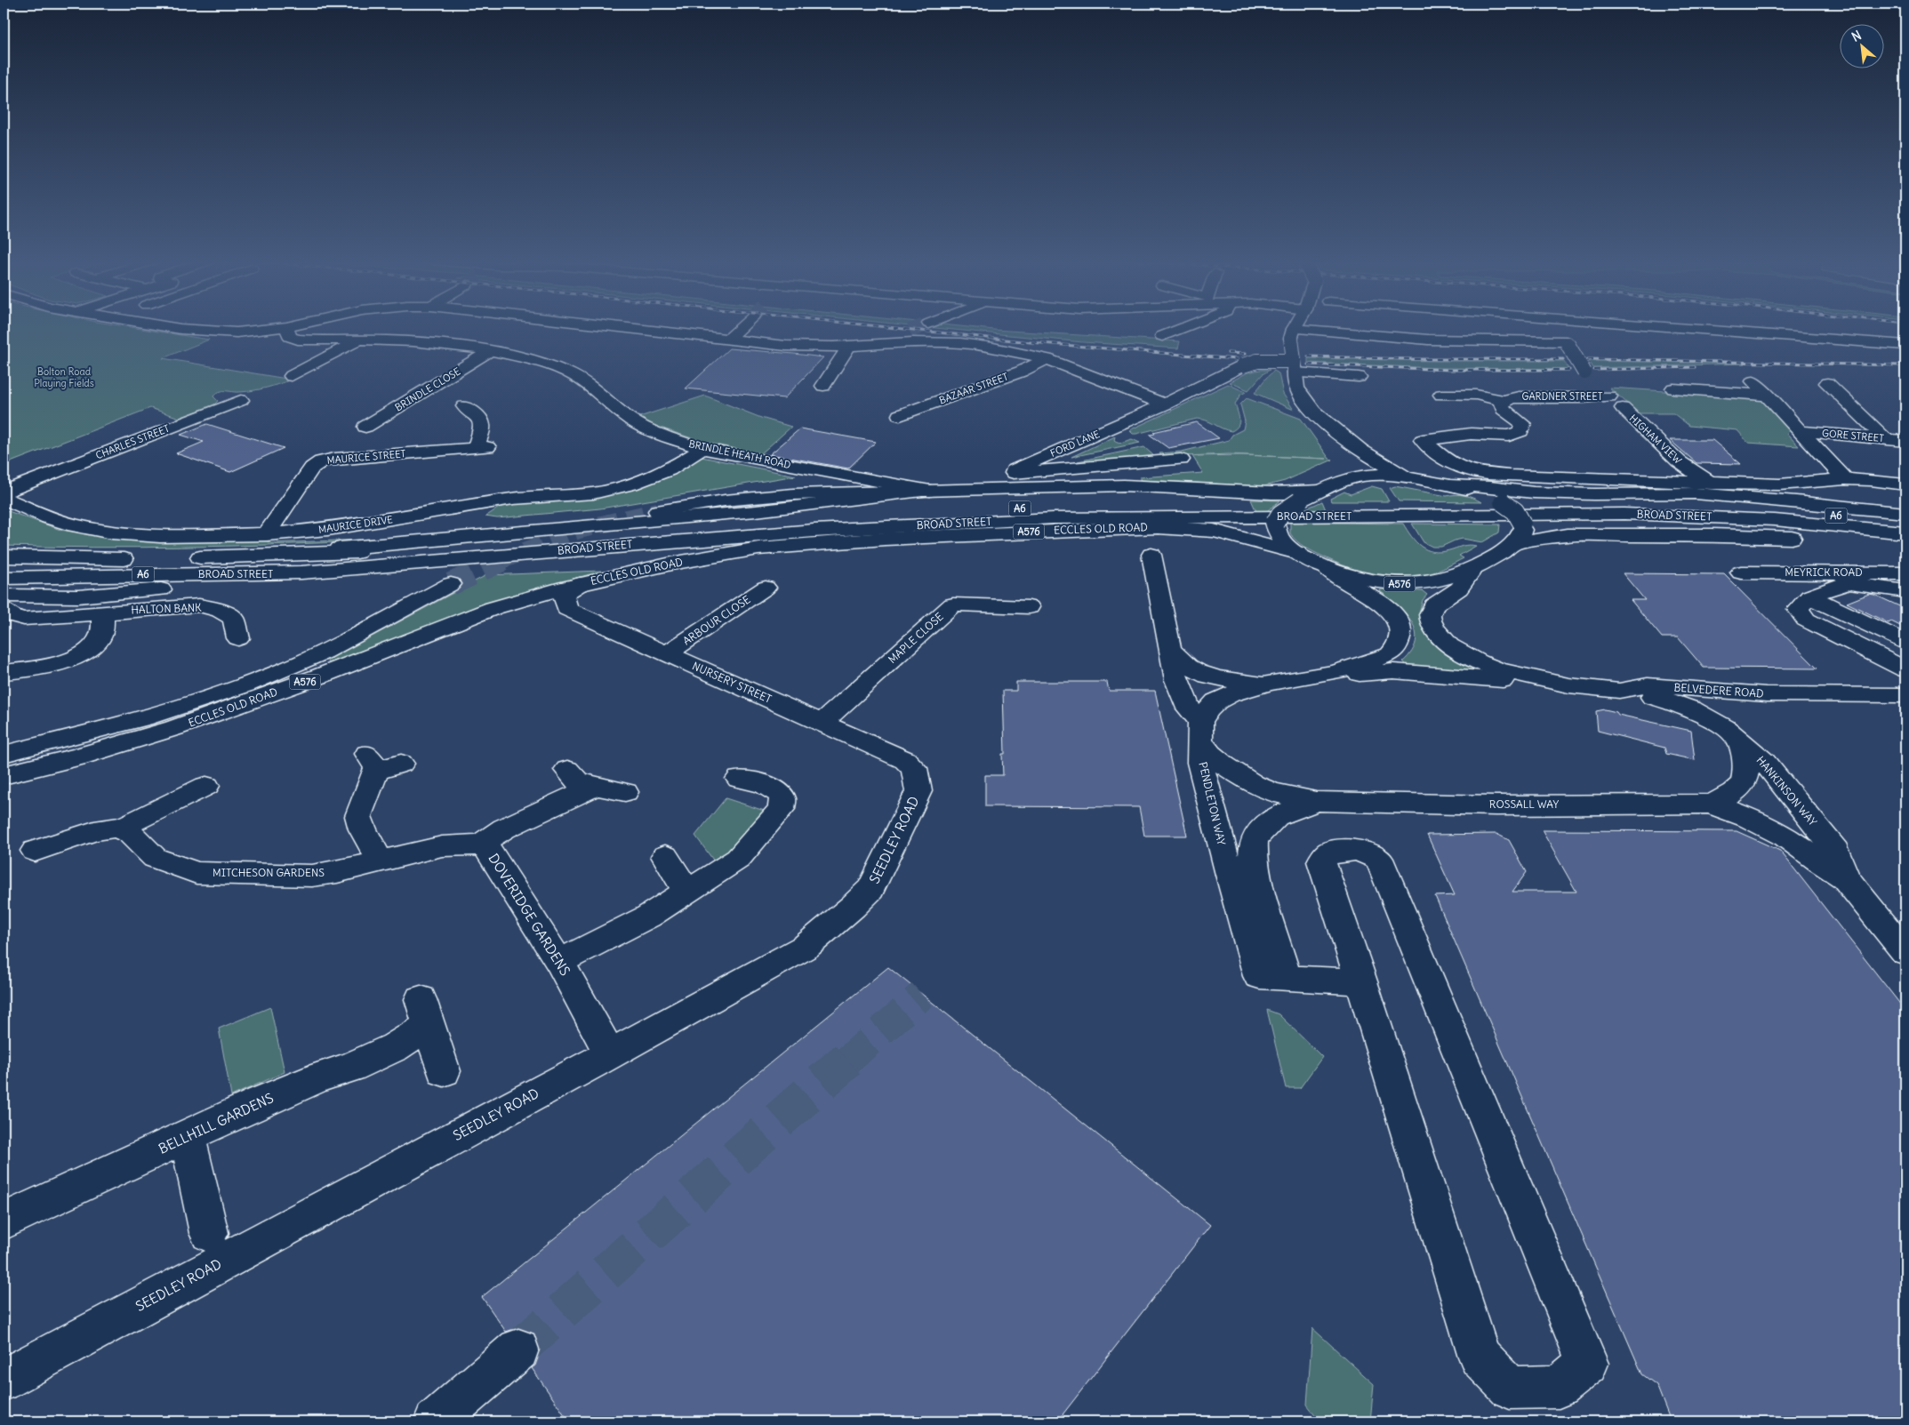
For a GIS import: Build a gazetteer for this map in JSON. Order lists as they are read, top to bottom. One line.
{"streets":{"main road":["BAZAAR STREET","BRINDLE CLOSE","GARDNER STREET","GORE STREET","HIGHAM VIEW","CHARLES STREET","FORD LANE","BRINDLE HEATH ROAD","MAURICE STREET","A6","BROAD STREET","MAURICE DRIVE","ECCLES OLD ROAD","A576","MEYRICK ROAD","HALTON BANK","ARBOUR CLOSE","MAPLE CLOSE","NURSERY STREET","BELVEDERE ROAD","HANKINSON WAY","PENDLETON WAY","ROSSALL WAY","SEEDLEY ROAD","MITCHESON GARDENS","DOVERIDGE GARDENS","BELLHILL GARDENS"]},"crossings":[["BRINDLE CLOSE","BRINDLE HEATH ROAD"],["GARDNER STREET","HIGHAM VIEW"],["FORD LANE","A576"],["BRINDLE HEATH ROAD","MAURICE DRIVE"],["BRINDLE HEATH ROAD","A576"],["MAURICE STREET","MAURICE DRIVE"],["ECCLES OLD ROAD","A576"],["ECCLES OLD ROAD","NURSERY STREET"],["ARBOUR CLOSE","NURSERY STREET"],["MAPLE CLOSE","NURSERY STREET"],["NURSERY STREET","SEEDLEY ROAD"],["BELVEDERE ROAD","HANKINSON WAY"],["HANKINSON WAY","ROSSALL WAY"],["PENDLETON WAY","ROSSALL WAY"],["SEEDLEY ROAD","DOVERIDGE GARDENS"],["MITCHESON GARDENS","DOVERIDGE GARDENS"]],"parks":["Bolton Road Playing Fields"],"north":"top left"}
